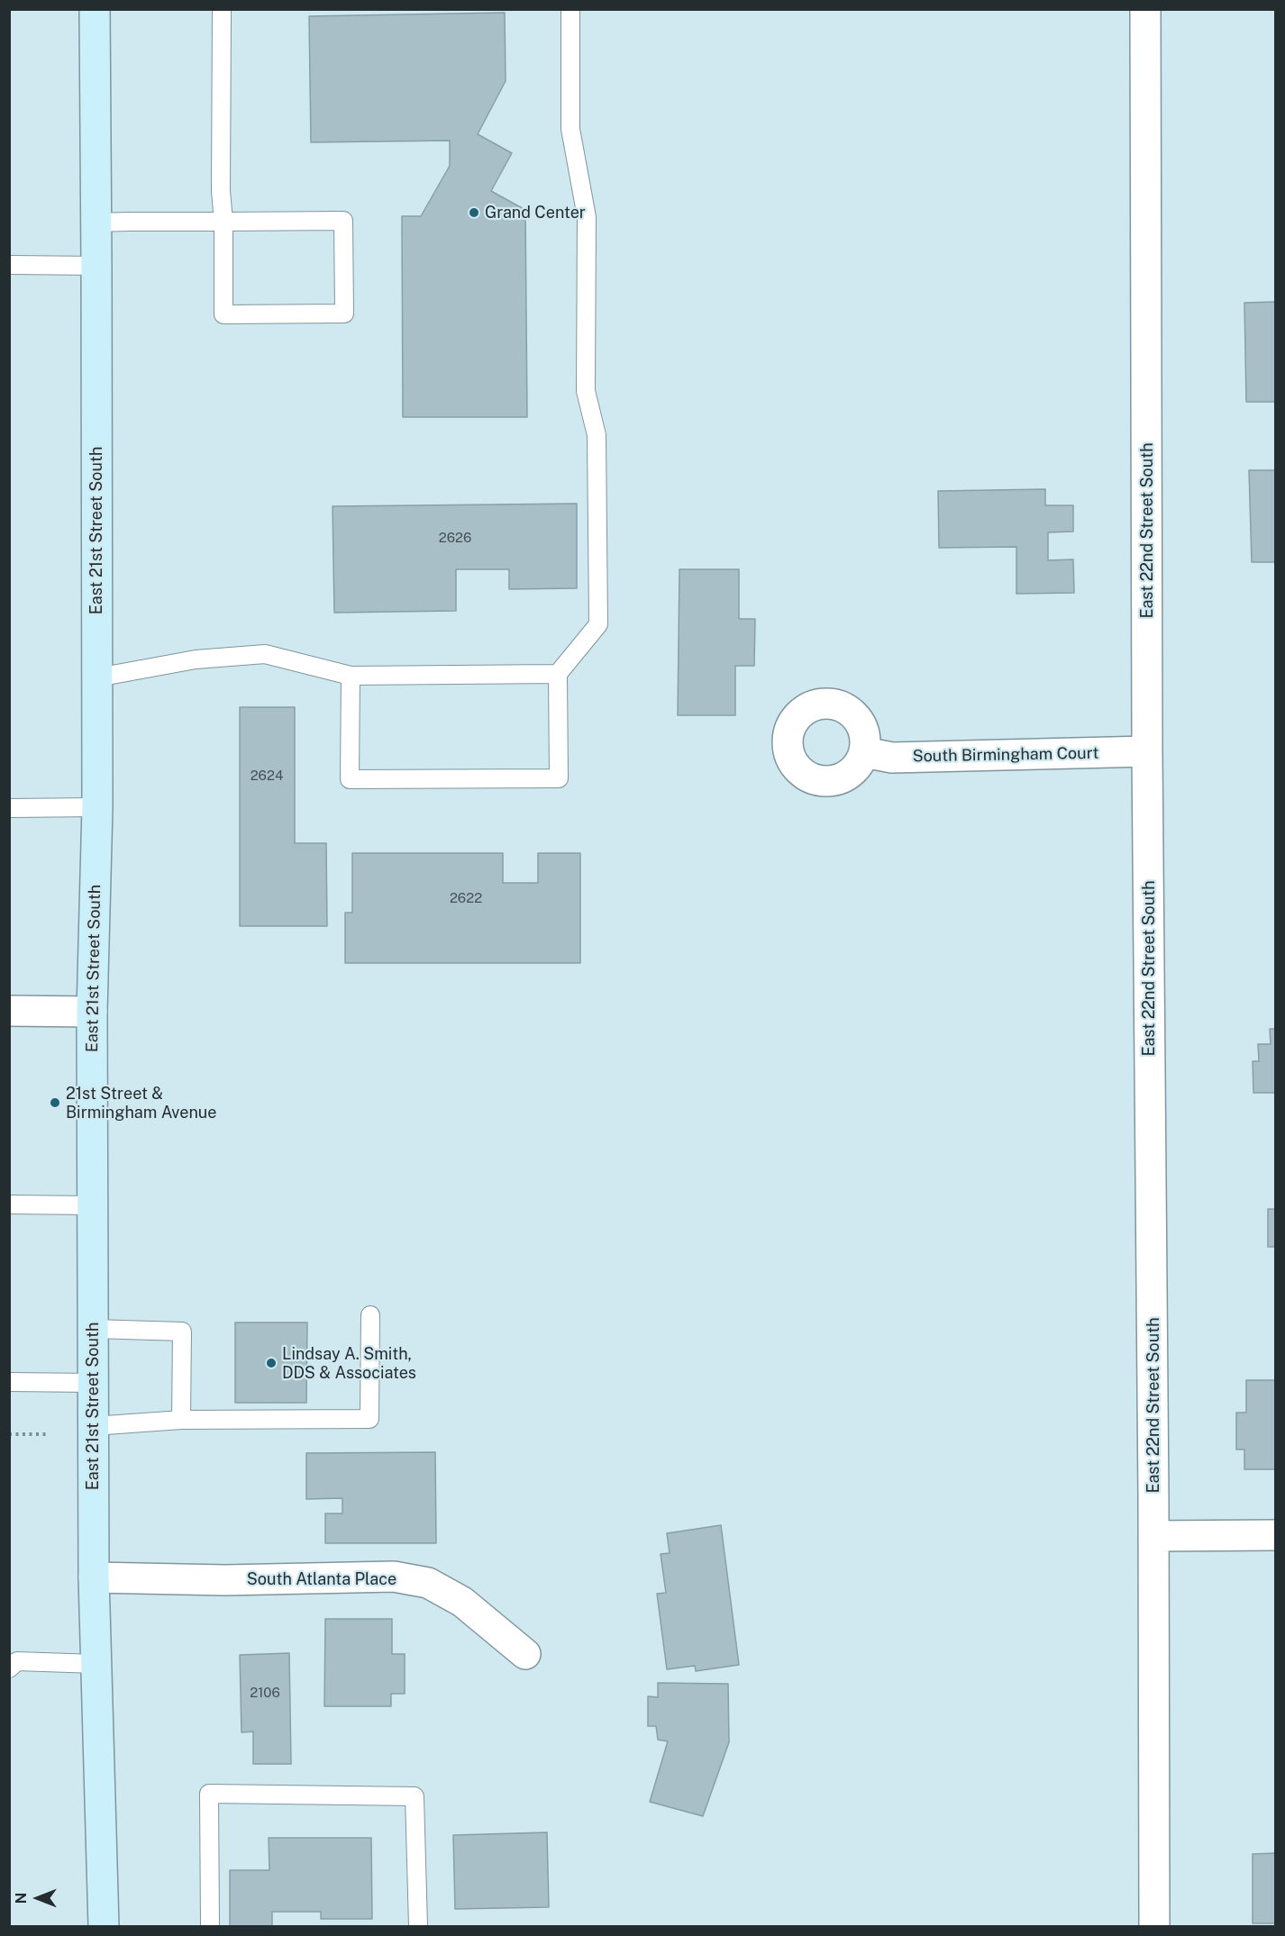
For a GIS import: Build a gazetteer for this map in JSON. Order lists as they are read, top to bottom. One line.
{"streets":{"main road":["East 21st Street South"],"street":["East 22nd Street South","South Birmingham Court","South Atlanta Place"]},"crossings":[["East 21st Street South","South Atlanta Place"],["East 22nd Street South","South Birmingham Court"]],"places":["Grand Center","21st Street & Birmingham Avenue","Lindsay A. Smith, DDS & Associates"],"house_numbers":["2626","2624","2622","2106"],"north":"left"}
